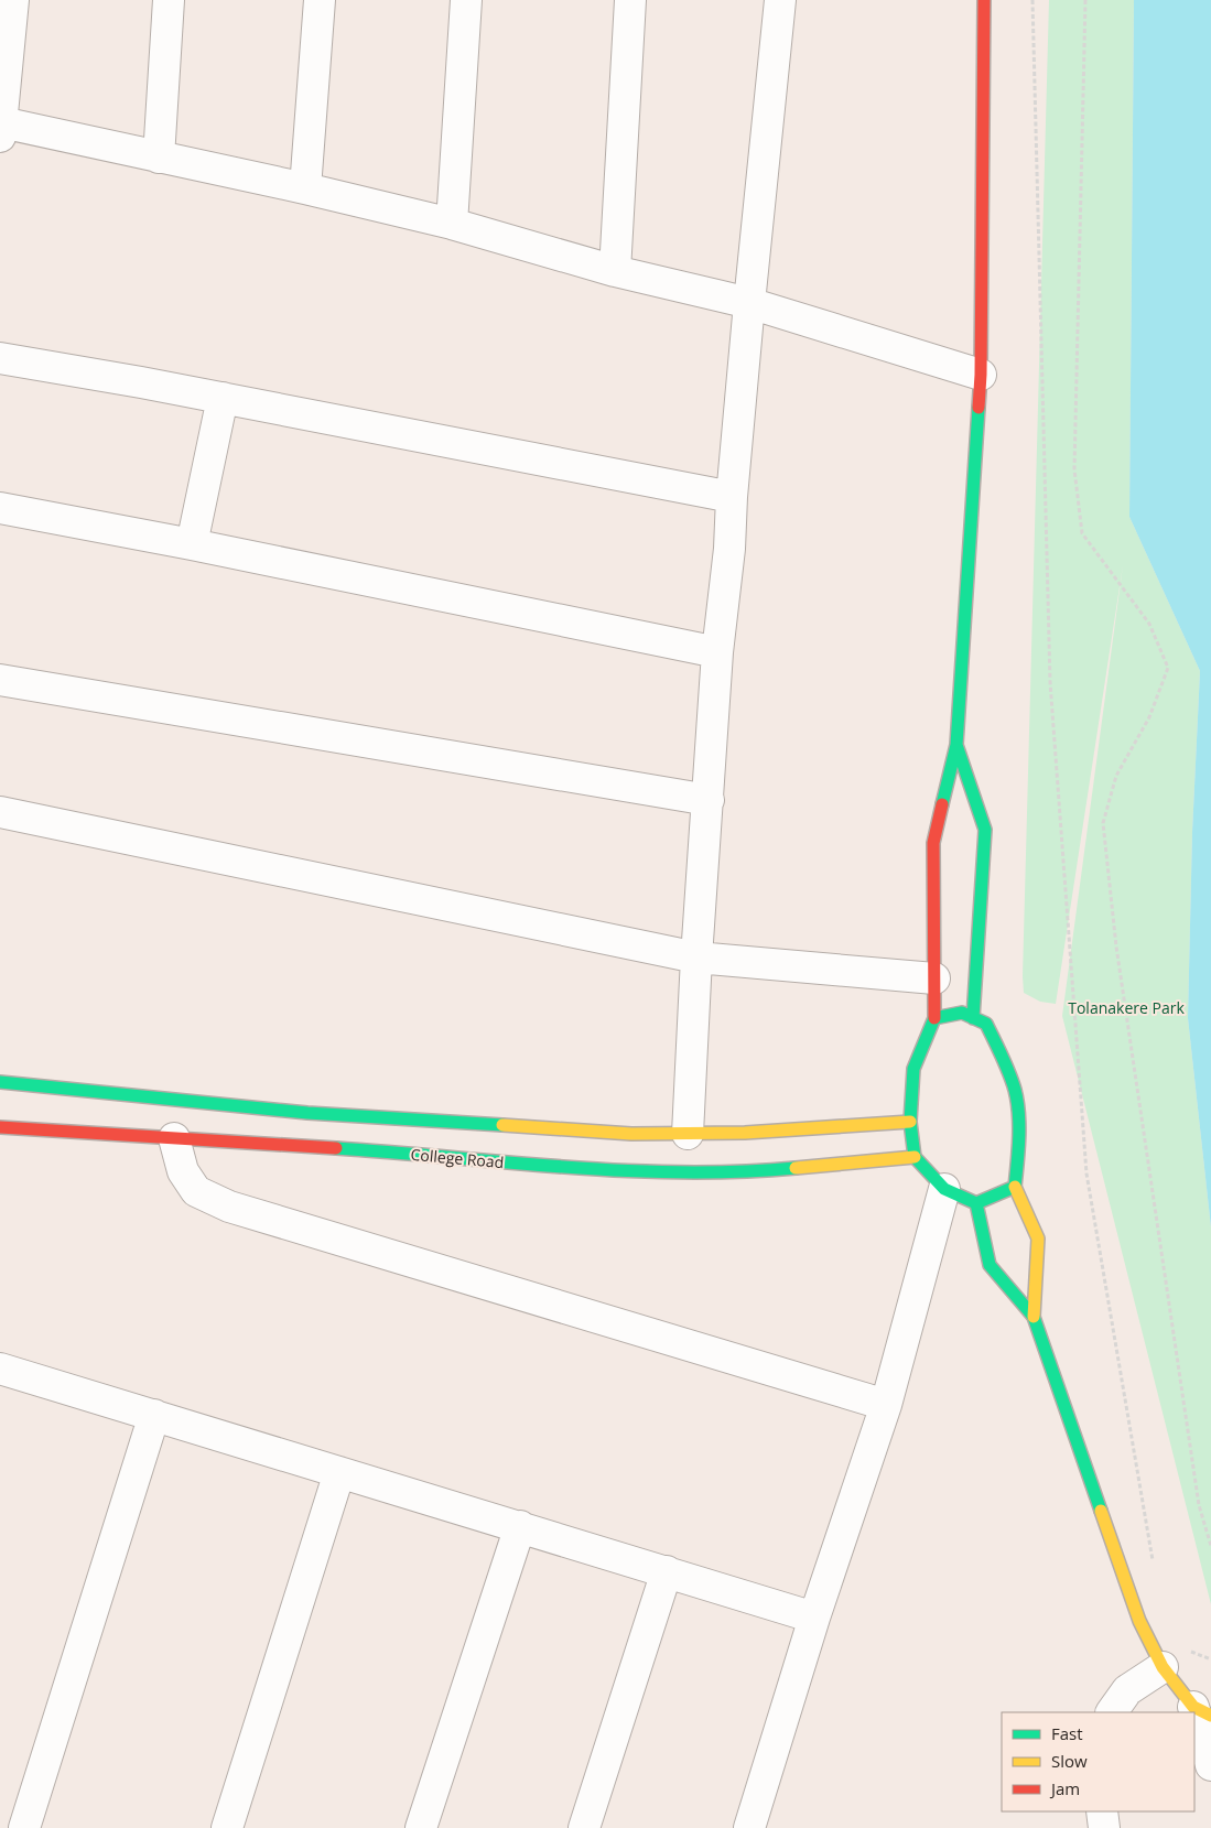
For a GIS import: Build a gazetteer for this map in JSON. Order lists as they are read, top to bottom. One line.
{"streets":{"main road":["College Road"]},"parks":["Tolanakere Park"],"legend":["Fast","Slow","Jam"]}
